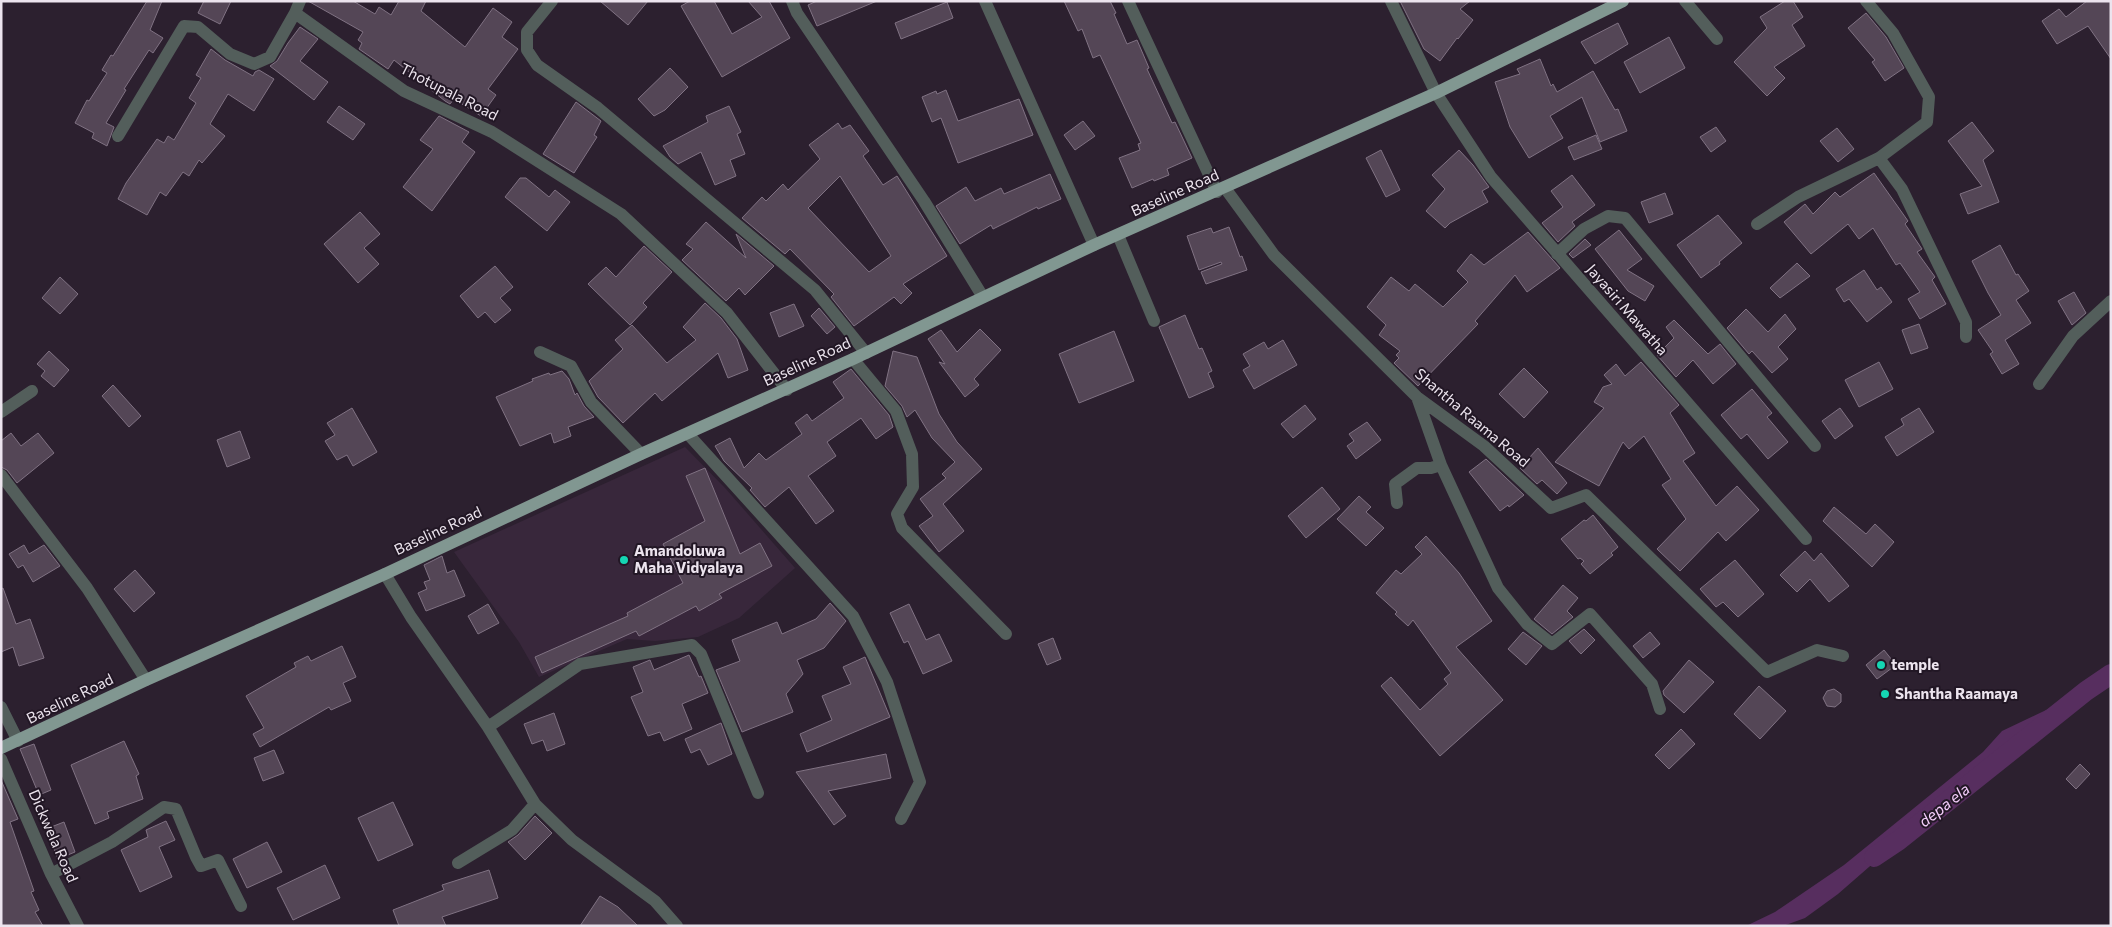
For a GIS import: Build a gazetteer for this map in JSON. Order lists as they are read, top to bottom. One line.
{"streets":{"main road":["Baseline Road"],"street":["Thotupala Road","Jayasiri Mawatha","Shantha Raama Road","Dickwela Road"]},"crossings":[["Thotupala Road","Baseline Road"],["Baseline Road","Jayasiri Mawatha"],["Baseline Road","Shantha Raama Road"]],"water":["depa ela"],"places":["Amandoluwa Maha Vidyalaya","temple","Shantha Raamaya"]}
